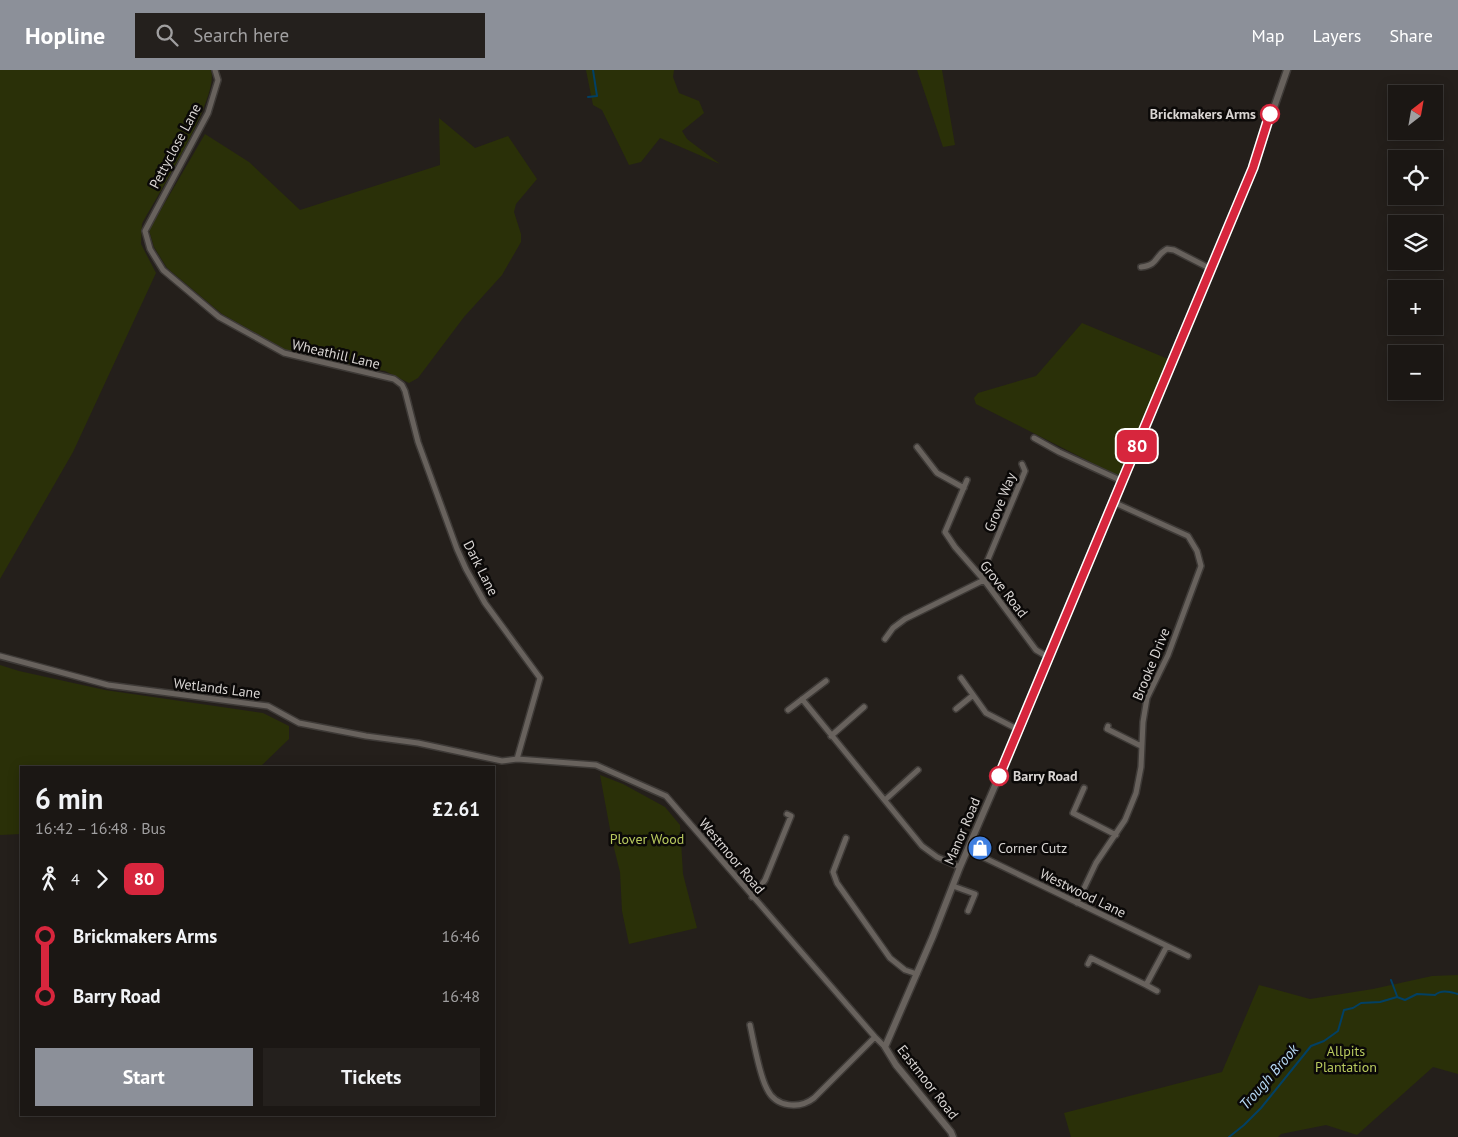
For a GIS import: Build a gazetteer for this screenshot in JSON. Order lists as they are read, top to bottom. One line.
{"streets":{"street":["Pettyclose Lane","Wheathill Lane","Grove Way","Dark Lane","Grove Road","Brooke Drive","Wetlands Lane","Manor Road","Westmoor Road","Westwood Lane","Eastmoor Road"]},"crossings":[["Pettyclose Lane","Wheathill Lane"],["Wheathill Lane","Dark Lane"],["Grove Way","Grove Road"],["Dark Lane","Wetlands Lane"],["Dark Lane","Westmoor Road"],["Grove Road","Manor Road"],["Brooke Drive","Manor Road"],["Brooke Drive","Westwood Lane"],["Wetlands Lane","Westmoor Road"],["Manor Road","Westmoor Road"],["Manor Road","Westwood Lane"],["Manor Road","Eastmoor Road"],["Westmoor Road","Eastmoor Road"]],"water":["Trough Brook"],"parks":["Plover Wood","Allpits Plantation"],"places":{"other":["Brickmakers Arms","Barry Road"],"shop":["Corner Cutz"]},"lines":["bus line 80"],"north":"top right","page":{"header":"Hopline","search":"Search here","nav":["Map","Layers","Share"],"on_map":"80","map_buttons":["+","−"],"heading":["6 min","16:42 – 16:48 · Bus","£2.61"],"legs":["4","80"],"list":[{"name":"Brickmakers Arms","value":"16:46"},{"name":"Barry Road","value":"16:48"}],"buttons":["Start","Tickets"]}}
